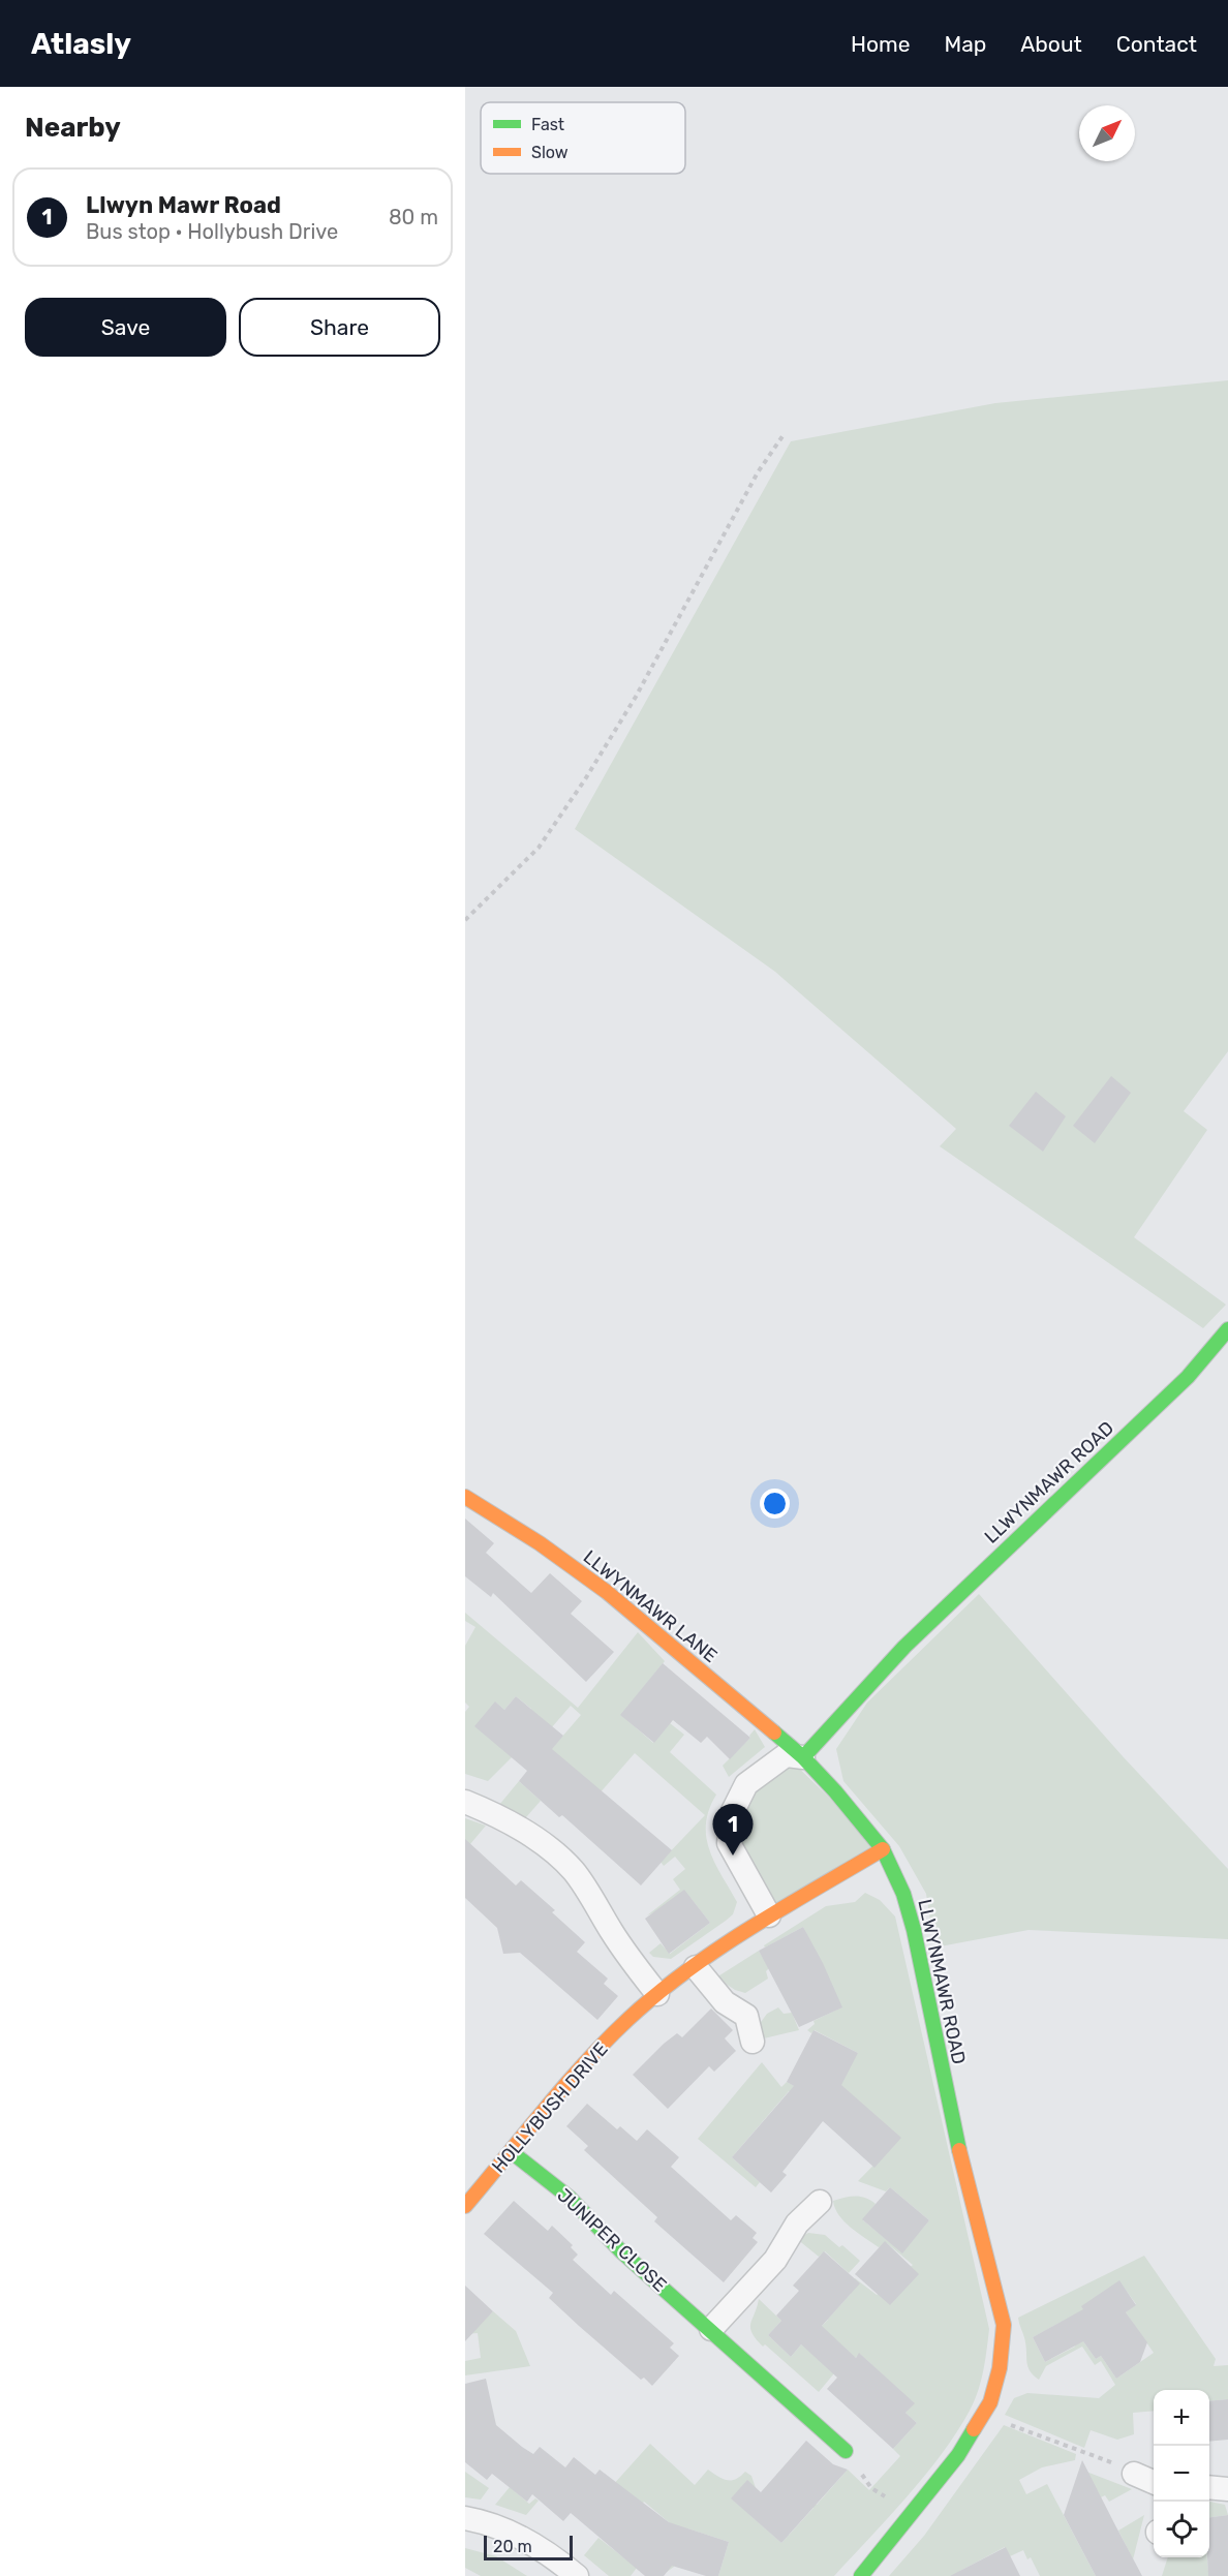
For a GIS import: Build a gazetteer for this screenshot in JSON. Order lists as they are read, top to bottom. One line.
{"streets":{"street":["LLWYNMAWR ROAD","LLWYNMAWR LANE","HOLLYBUSH DRIVE","JUNIPER CLOSE"]},"crossings":[["LLWYNMAWR ROAD","LLWYNMAWR LANE"],["LLWYNMAWR ROAD","HOLLYBUSH DRIVE"],["HOLLYBUSH DRIVE","JUNIPER CLOSE"]],"legend":["Fast","Slow"],"scale_bar":"20 m","north":"top right","page":{"header":"Atlasly","nav":["Home","Map","About","Contact"],"heading":"Nearby","list":[{"mark":"1","name":"Llwyn Mawr Road","note":"Bus stop · Hollybush Drive","value":"80 m"}],"buttons":["Save","Share"],"pins":"1","map_buttons":["+","−"],"scale":"20 m"}}
